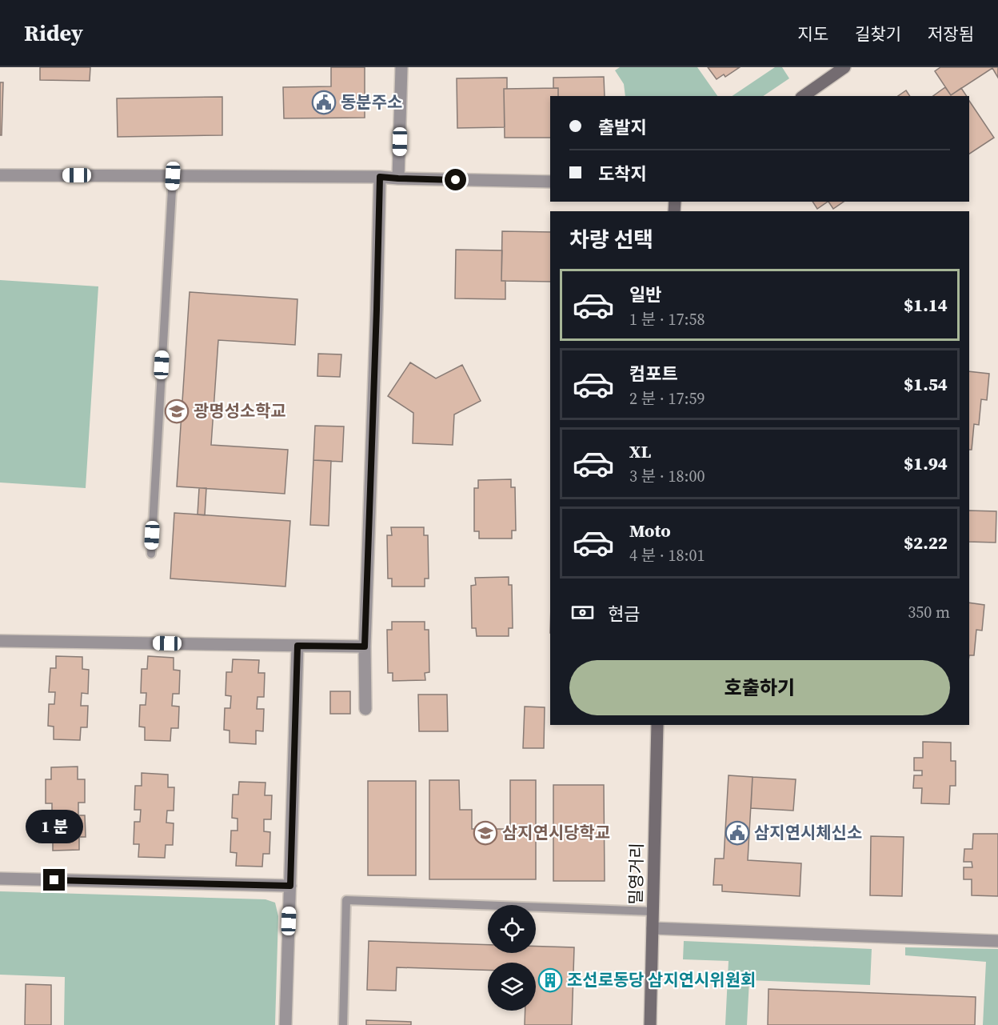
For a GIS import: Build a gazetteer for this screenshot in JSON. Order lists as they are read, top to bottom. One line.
{"streets":{"main road":["밀영거리"]},"places":{"public building":["동분주소","삼지연시체신소"],"school or university":["광명성소학교","삼지연시당학교"],"building":["조선로동당 삼지연시위원회"]},"page":{"header":"Ridey","nav":["지도","길찾기","저장됨"],"banner":["출발지","도착지"],"heading":"차량 선택","list":[{"name":"일반","note":"1 분 · 17:58","value":"$1.14"},{"name":"컴포트","note":"2 분 · 17:59","value":"$1.54"},{"name":"XL","note":"3 분 · 18:00","value":"$1.94"},{"name":"Moto","note":"4 분 · 18:01","value":"$2.22"}],"pay":["현금","350 m"],"buttons":"호출하기","bubble":"1 분"}}
